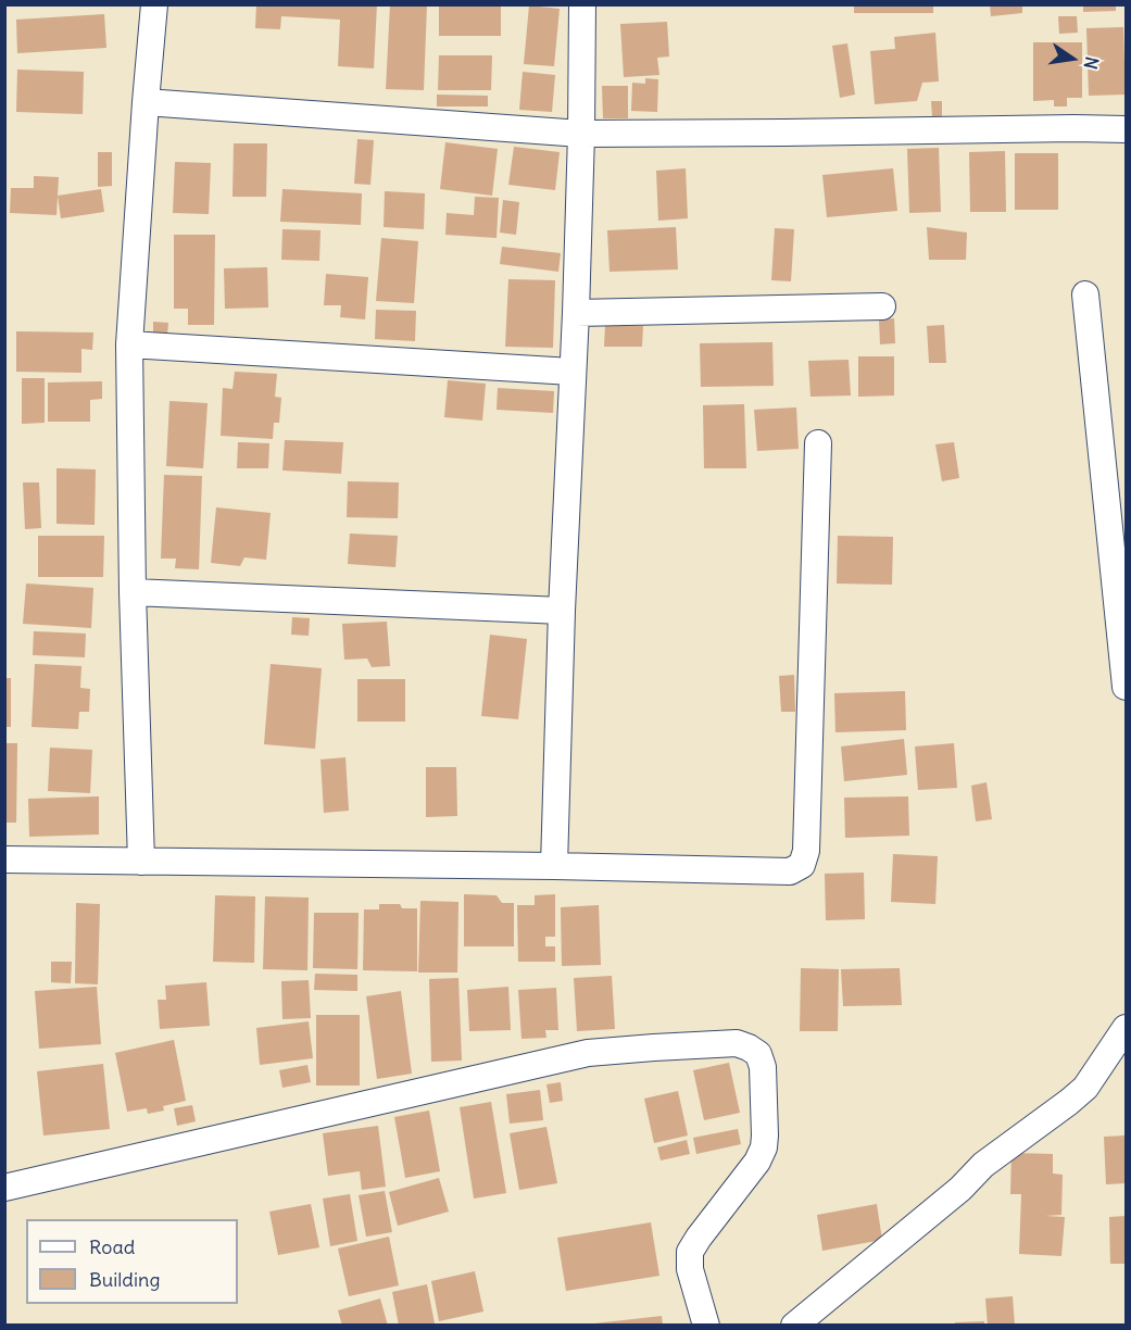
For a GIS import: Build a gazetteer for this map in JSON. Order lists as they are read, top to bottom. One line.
{"legend":["Road","Building"],"north":"right"}
